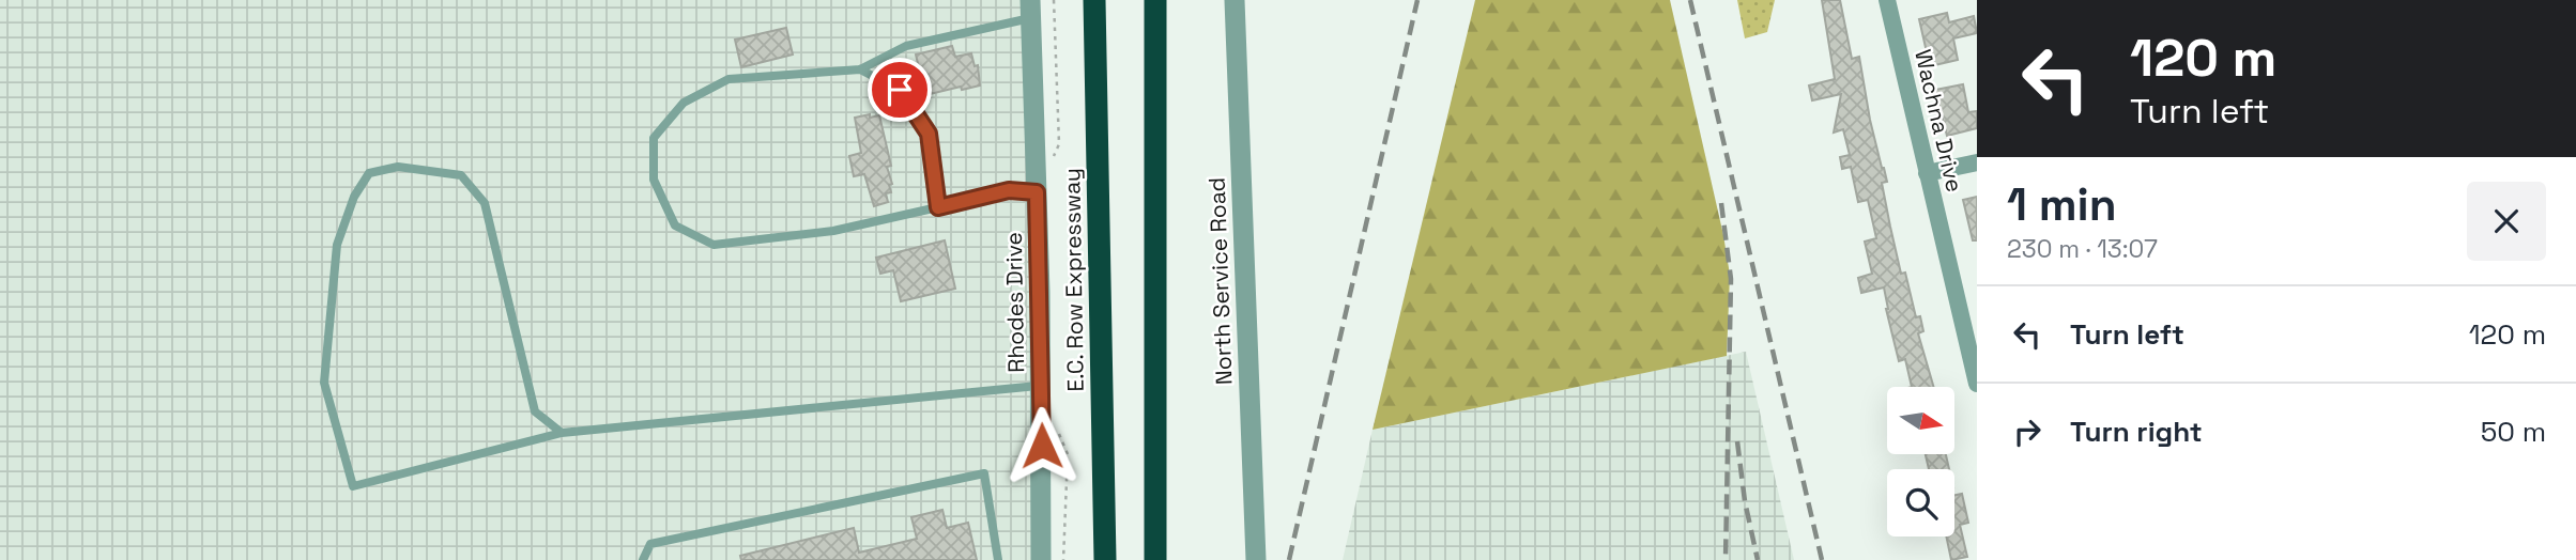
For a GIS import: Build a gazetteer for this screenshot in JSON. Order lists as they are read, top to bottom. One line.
{"streets":{"highway":["E.C. Row Expressway"],"street":["Wachna Drive","North Service Road","Rhodes Drive"]},"north":"right","page":{"turn":["120 m","Turn left"],"heading":["1 min","230 m · 13:07"],"list":[{"name":"Turn left","value":"120 m"},{"name":"Turn right","value":"50 m"}]}}
